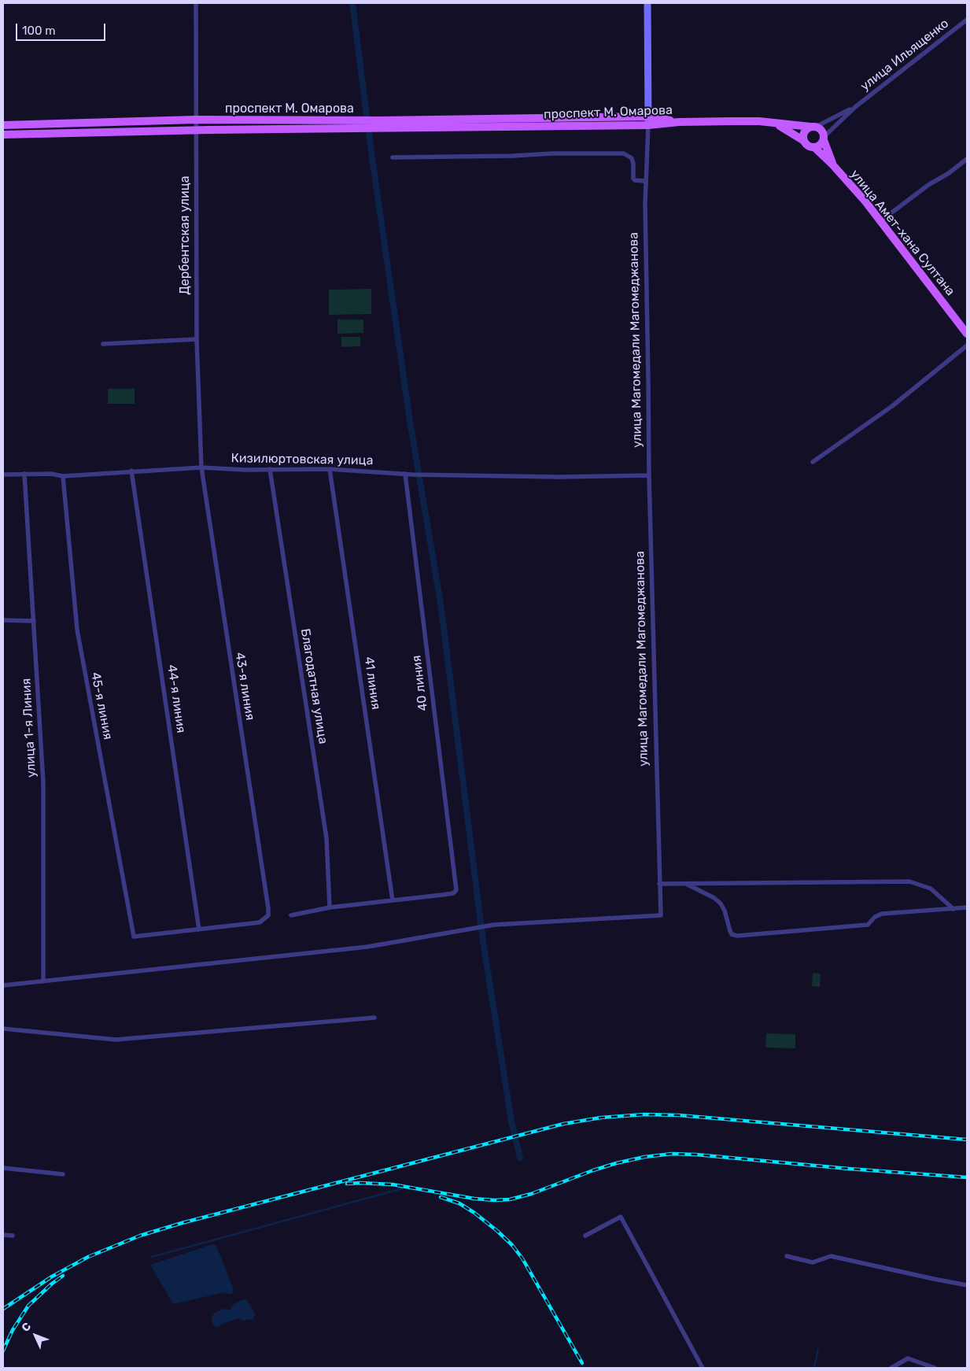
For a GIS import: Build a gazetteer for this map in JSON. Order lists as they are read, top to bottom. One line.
{"streets":{"main road":["проспект М. Омарова","улица Амет-хана Султана","улица Магомедали Магомеджановa"],"street":["улица Ильященко","Дербентская улица","Кизилюртовская улица","41 линия","40 линия","43-я линия","Благодатная улица","44-я линия","45-я линия","улица 1-я Линия"]},"crossings":[["проспект М. Омарова","Дербентская улица"],["проспект М. Омарова","улица Магомедали Магомеджановa"],["Дербентская улица","Кизилюртовская улица"],["Дербентская улица","43-я линия"],["улица Магомедали Магомеджановa","Кизилюртовская улица"],["улица Магомедали Магомеджановa","улица 1-я Линия"],["Кизилюртовская улица","41 линия"],["Кизилюртовская улица","40 линия"],["Кизилюртовская улица","43-я линия"],["Кизилюртовская улица","Благодатная улица"],["Кизилюртовская улица","44-я линия"],["Кизилюртовская улица","45-я линия"],["Кизилюртовская улица","улица 1-я Линия"],["41 линия","40 линия"],["43-я линия","44-я линия"],["43-я линия","45-я линия"],["44-я линия","45-я линия"]],"scale_bar":"100 m","north":"top left"}
